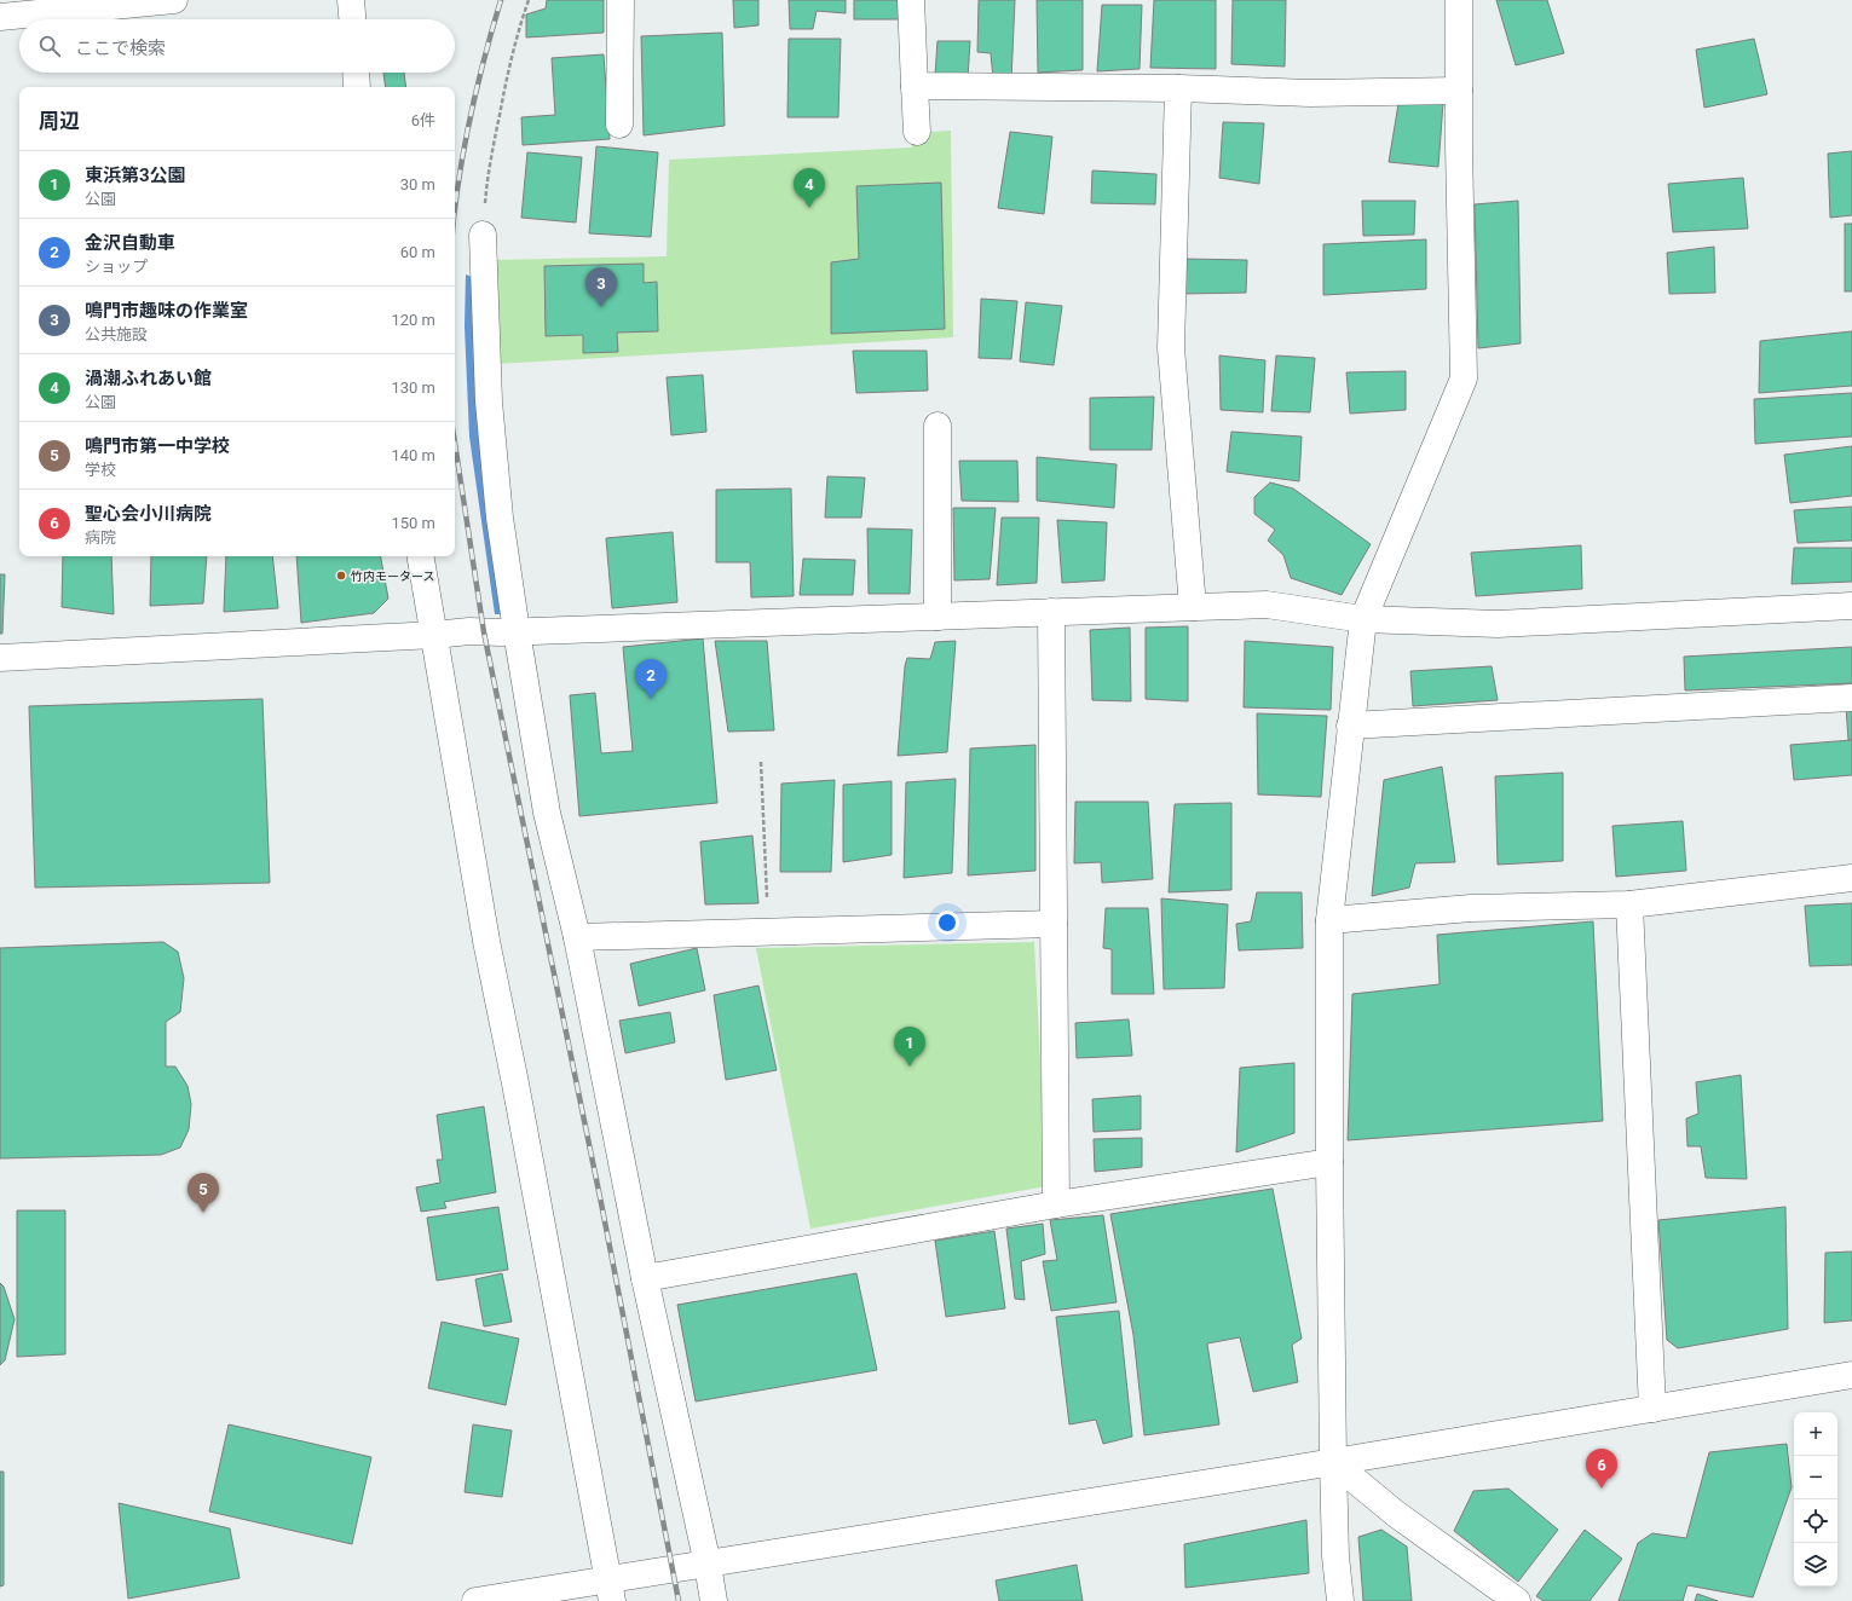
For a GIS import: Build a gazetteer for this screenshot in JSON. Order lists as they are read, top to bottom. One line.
{"places":["竹内モータース"],"page":{"search":"ここで検索","heading":["周辺","6件"],"list":[{"mark":"1","name":"東浜第3公園","note":"公園","value":"30 m"},{"mark":"2","name":"金沢自動車","note":"ショップ","value":"60 m"},{"mark":"3","name":"鳴門市趣味の作業室","note":"公共施設","value":"120 m"},{"mark":"4","name":"渦潮ふれあい館","note":"公園","value":"130 m"},{"mark":"5","name":"鳴門市第一中学校","note":"学校","value":"140 m"},{"mark":"6","name":"聖心会小川病院","note":"病院","value":"150 m"}],"pins":["4","3","2","1","5","6"],"map_buttons":["+","−"]}}
